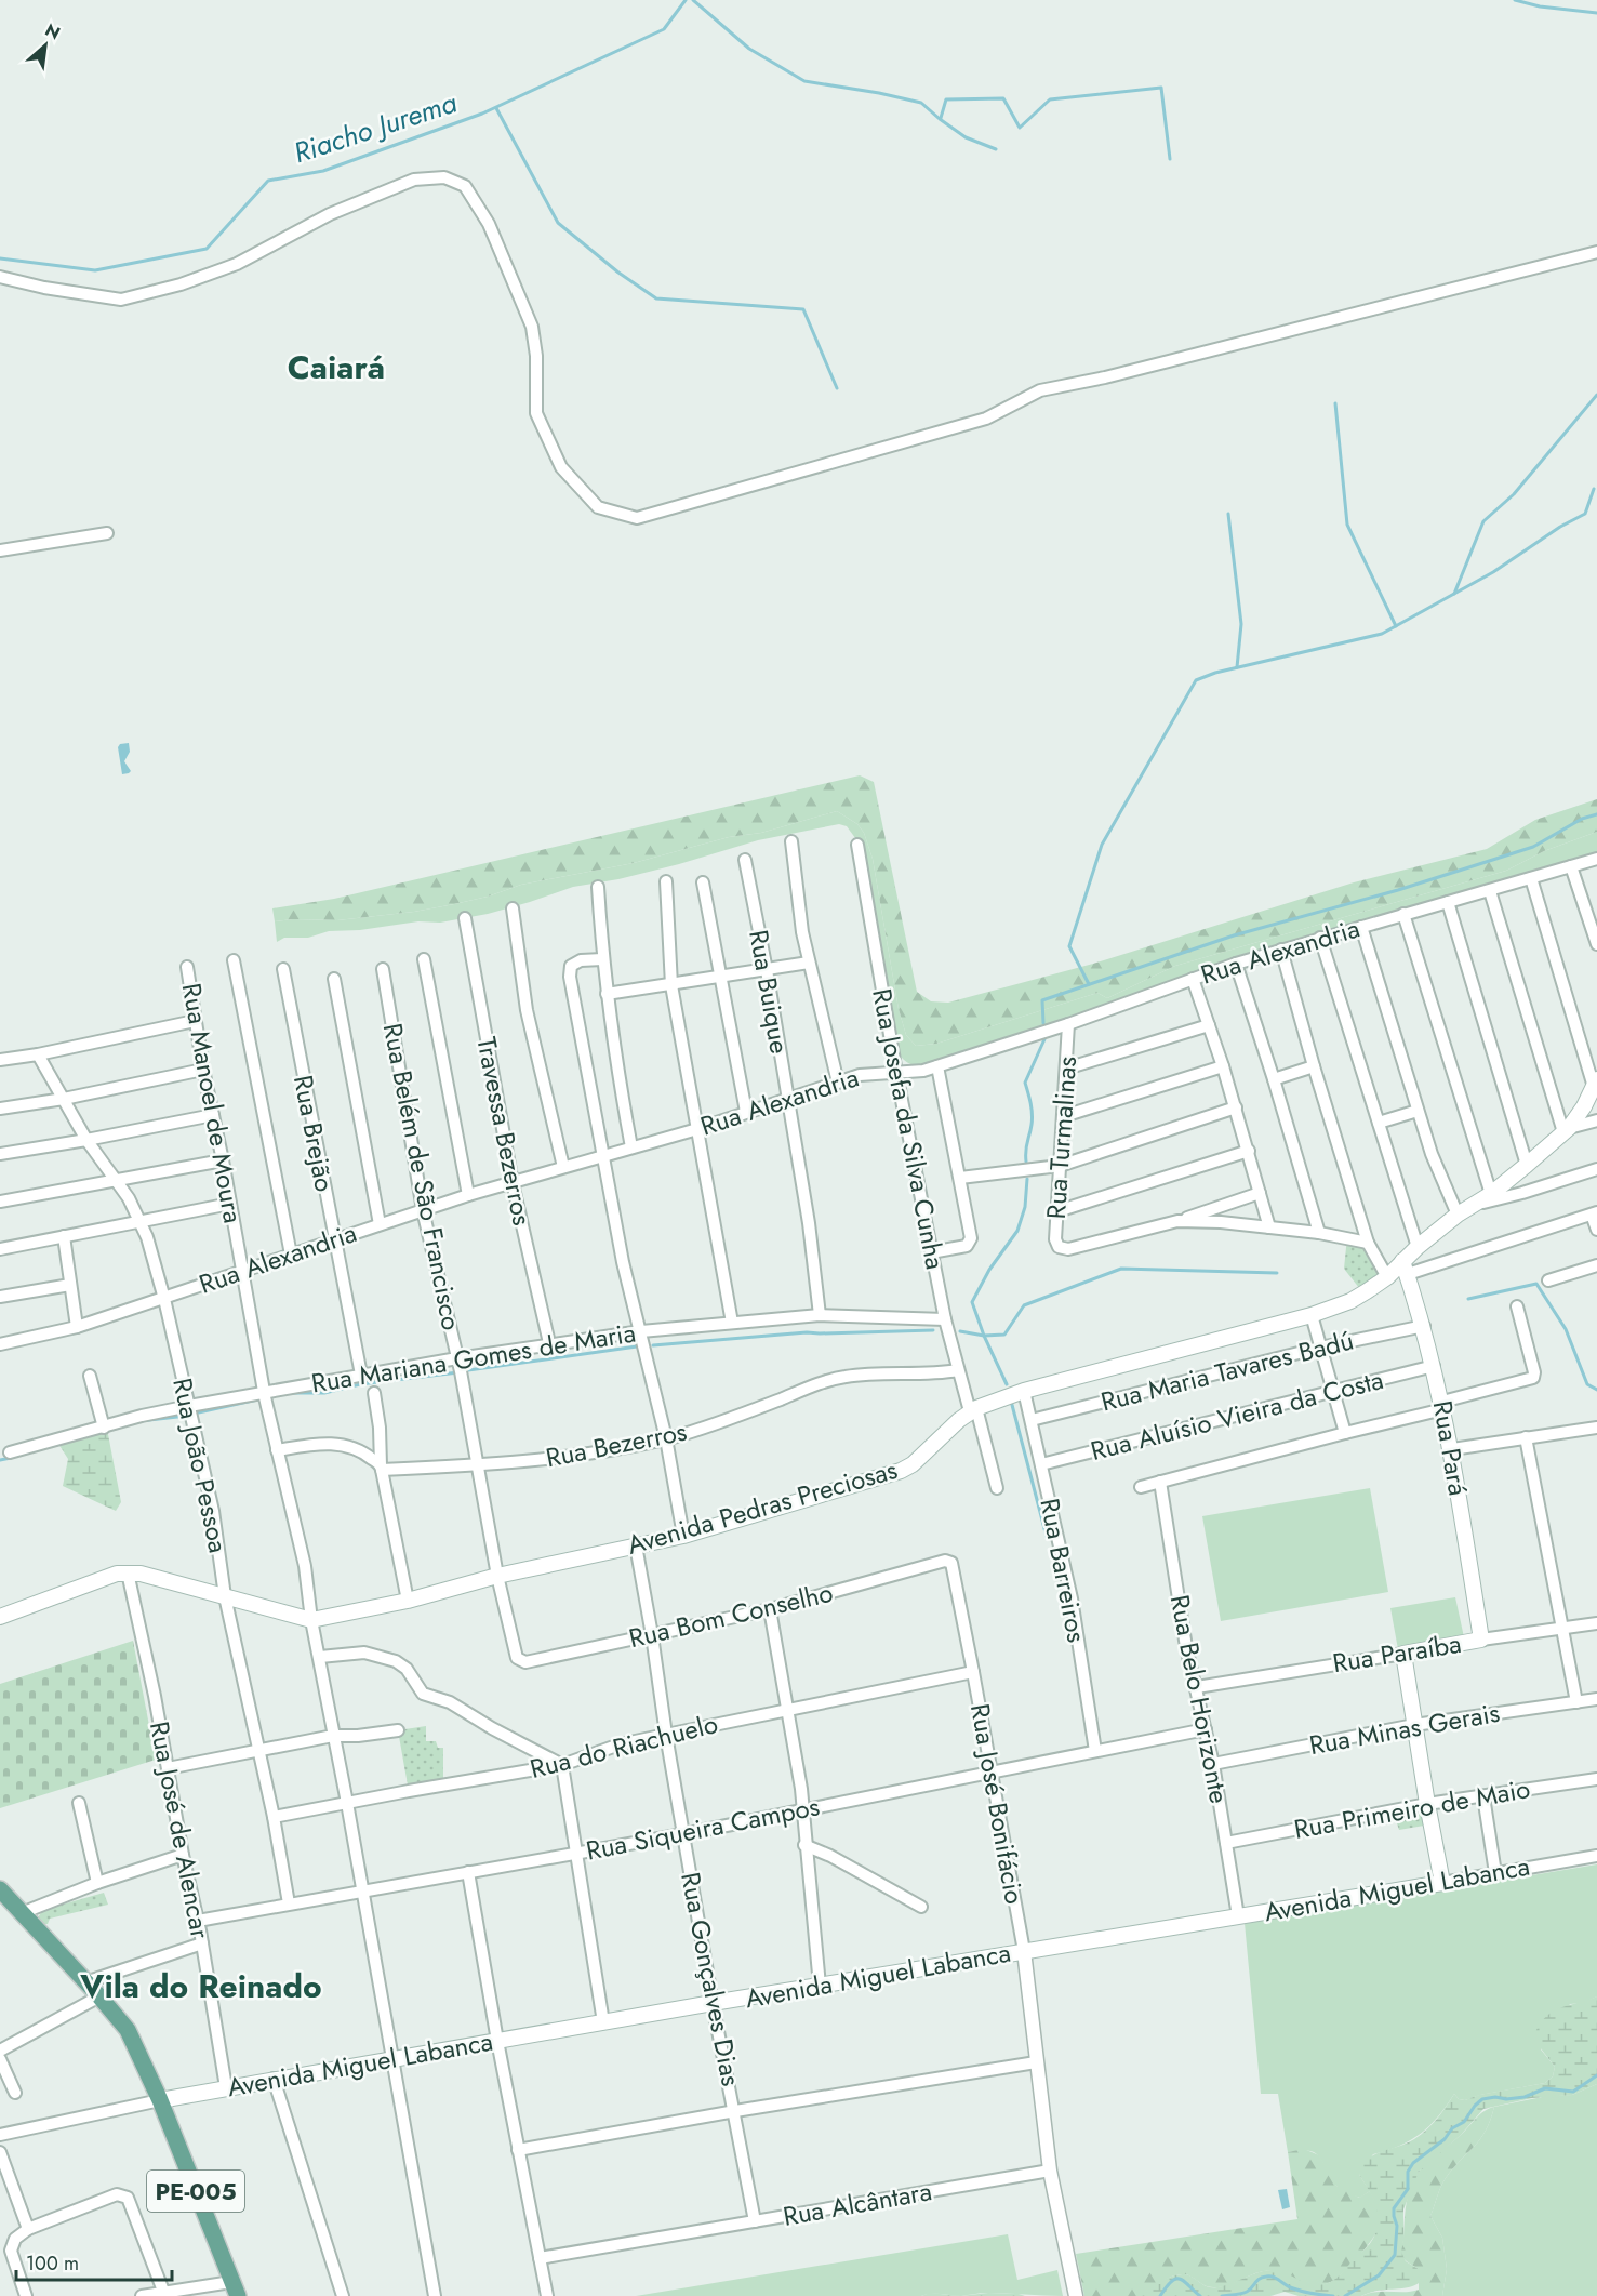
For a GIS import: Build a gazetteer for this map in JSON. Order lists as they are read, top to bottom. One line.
{"streets":{"main road":["Rua Pará","Avenida Pedras Preciosas","Rua Paraíba","Avenida Miguel Labanca","PE-005"],"street":["Rua Alexandria","Rua Buique","Rua Manoel de Moura","Rua Josefa da Silva Cunha","Travessa Bezerros","Rua Brejão","Rua Turmalinas","Rua Belém de São Francisco","Rua Mariana Gomes de Maria","Rua Maria Tavares Badú","Rua Aluísio Vieira da Costa","Rua Bezerros","Rua João Pessoa","Rua Barreiros","Rua Bom Conselho","Rua Belo Horizonte","Rua Minas Gerais","Rua do Riachuelo","Rua José Bonifácio","Rua Primeiro de Maio","Rua Siqueira Campos","Rua José de Alencar","Rua Gonçalves Dias","Rua Alcântara"]},"crossings":[["Rua Alexandria","Rua Buique"],["Rua Alexandria","Rua Manoel de Moura"],["Rua Alexandria","Rua Josefa da Silva Cunha"],["Rua Alexandria","Travessa Bezerros"],["Rua Alexandria","Rua Brejão"],["Rua Alexandria","Rua Turmalinas"],["Rua Alexandria","Rua Belém de São Francisco"],["Rua Alexandria","Rua João Pessoa"],["Rua Buique","Rua Mariana Gomes de Maria"],["Rua Manoel de Moura","Rua Mariana Gomes de Maria"],["Rua Manoel de Moura","Avenida Pedras Preciosas"],["Rua Manoel de Moura","Rua do Riachuelo"],["Rua Manoel de Moura","Rua Siqueira Campos"],["Rua Manoel de Moura","Avenida Miguel Labanca"],["Rua Josefa da Silva Cunha","Rua Mariana Gomes de Maria"],["Rua Josefa da Silva Cunha","Rua Bezerros"],["Rua Josefa da Silva Cunha","Avenida Pedras Preciosas"],["Travessa Bezerros","Rua Mariana Gomes de Maria"],["Rua Brejão","Rua Mariana Gomes de Maria"],["Rua Belém de São Francisco","Rua Mariana Gomes de Maria"],["Rua Belém de São Francisco","Rua Bezerros"],["Rua Belém de São Francisco","Avenida Pedras Preciosas"],["Rua Belém de São Francisco","Rua Bom Conselho"],["Rua Mariana Gomes de Maria","Rua João Pessoa"],["Rua Maria Tavares Badú","Rua Pará"],["Rua Maria Tavares Badú","Rua Barreiros"],["Rua Aluísio Vieira da Costa","Rua Pará"],["Rua Aluísio Vieira da Costa","Rua Barreiros"],["Rua Pará","Avenida Pedras Preciosas"],["Rua Pará","Rua Paraíba"],["Rua João Pessoa","Rua do Riachuelo"],["Rua João Pessoa","Rua Siqueira Campos"],["Avenida Pedras Preciosas","Rua Barreiros"],["Avenida Pedras Preciosas","Rua Gonçalves Dias"],["Rua Barreiros","Rua Siqueira Campos"],["Rua Bom Conselho","Rua José Bonifácio"],["Rua Bom Conselho","Rua Gonçalves Dias"],["Rua Paraíba","Rua Belo Horizonte"],["Rua Belo Horizonte","Rua Minas Gerais"],["Rua Belo Horizonte","Rua Primeiro de Maio"],["Rua Belo Horizonte","Rua Siqueira Campos"],["Rua Belo Horizonte","Avenida Miguel Labanca"],["Rua do Riachuelo","Rua José Bonifácio"],["Rua do Riachuelo","Rua Gonçalves Dias"],["Rua José Bonifácio","Rua Siqueira Campos"],["Rua José Bonifácio","Avenida Miguel Labanca"],["Rua José Bonifácio","Rua Alcântara"],["Rua Siqueira Campos","Rua José de Alencar"],["Rua Siqueira Campos","Rua Gonçalves Dias"],["Rua José de Alencar","Avenida Miguel Labanca"],["Avenida Miguel Labanca","Rua Gonçalves Dias"],["Avenida Miguel Labanca","PE-005"],["Rua Gonçalves Dias","Rua Alcântara"]],"districts":["Caiará","Vila do Reinado"],"water":["Riacho Jurema"],"scale_bar":"100 m","north":"top right"}
